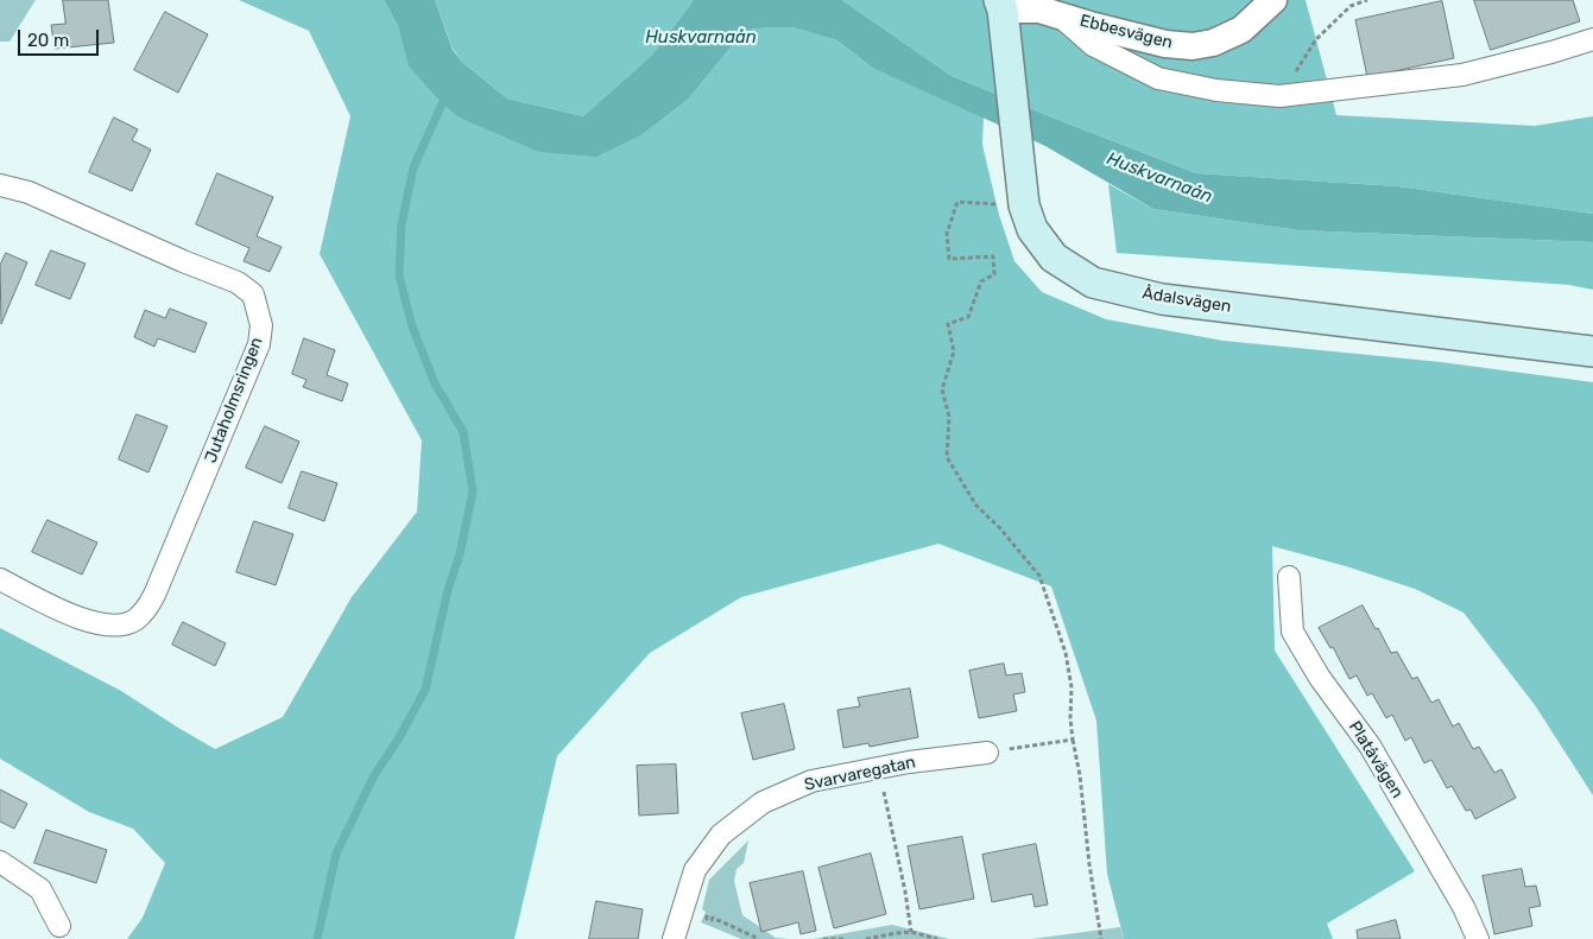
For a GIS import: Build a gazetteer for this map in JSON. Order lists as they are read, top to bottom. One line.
{"streets":{"main road":["Ådalsvägen"],"street":["Ebbesvägen","Jutaholmsringen","Platåvägen","Svarvaregatan"]},"crossings":[["Ebbesvägen","Ådalsvägen"]],"water":["Huskvarnaån"],"scale_bar":"20 m"}
